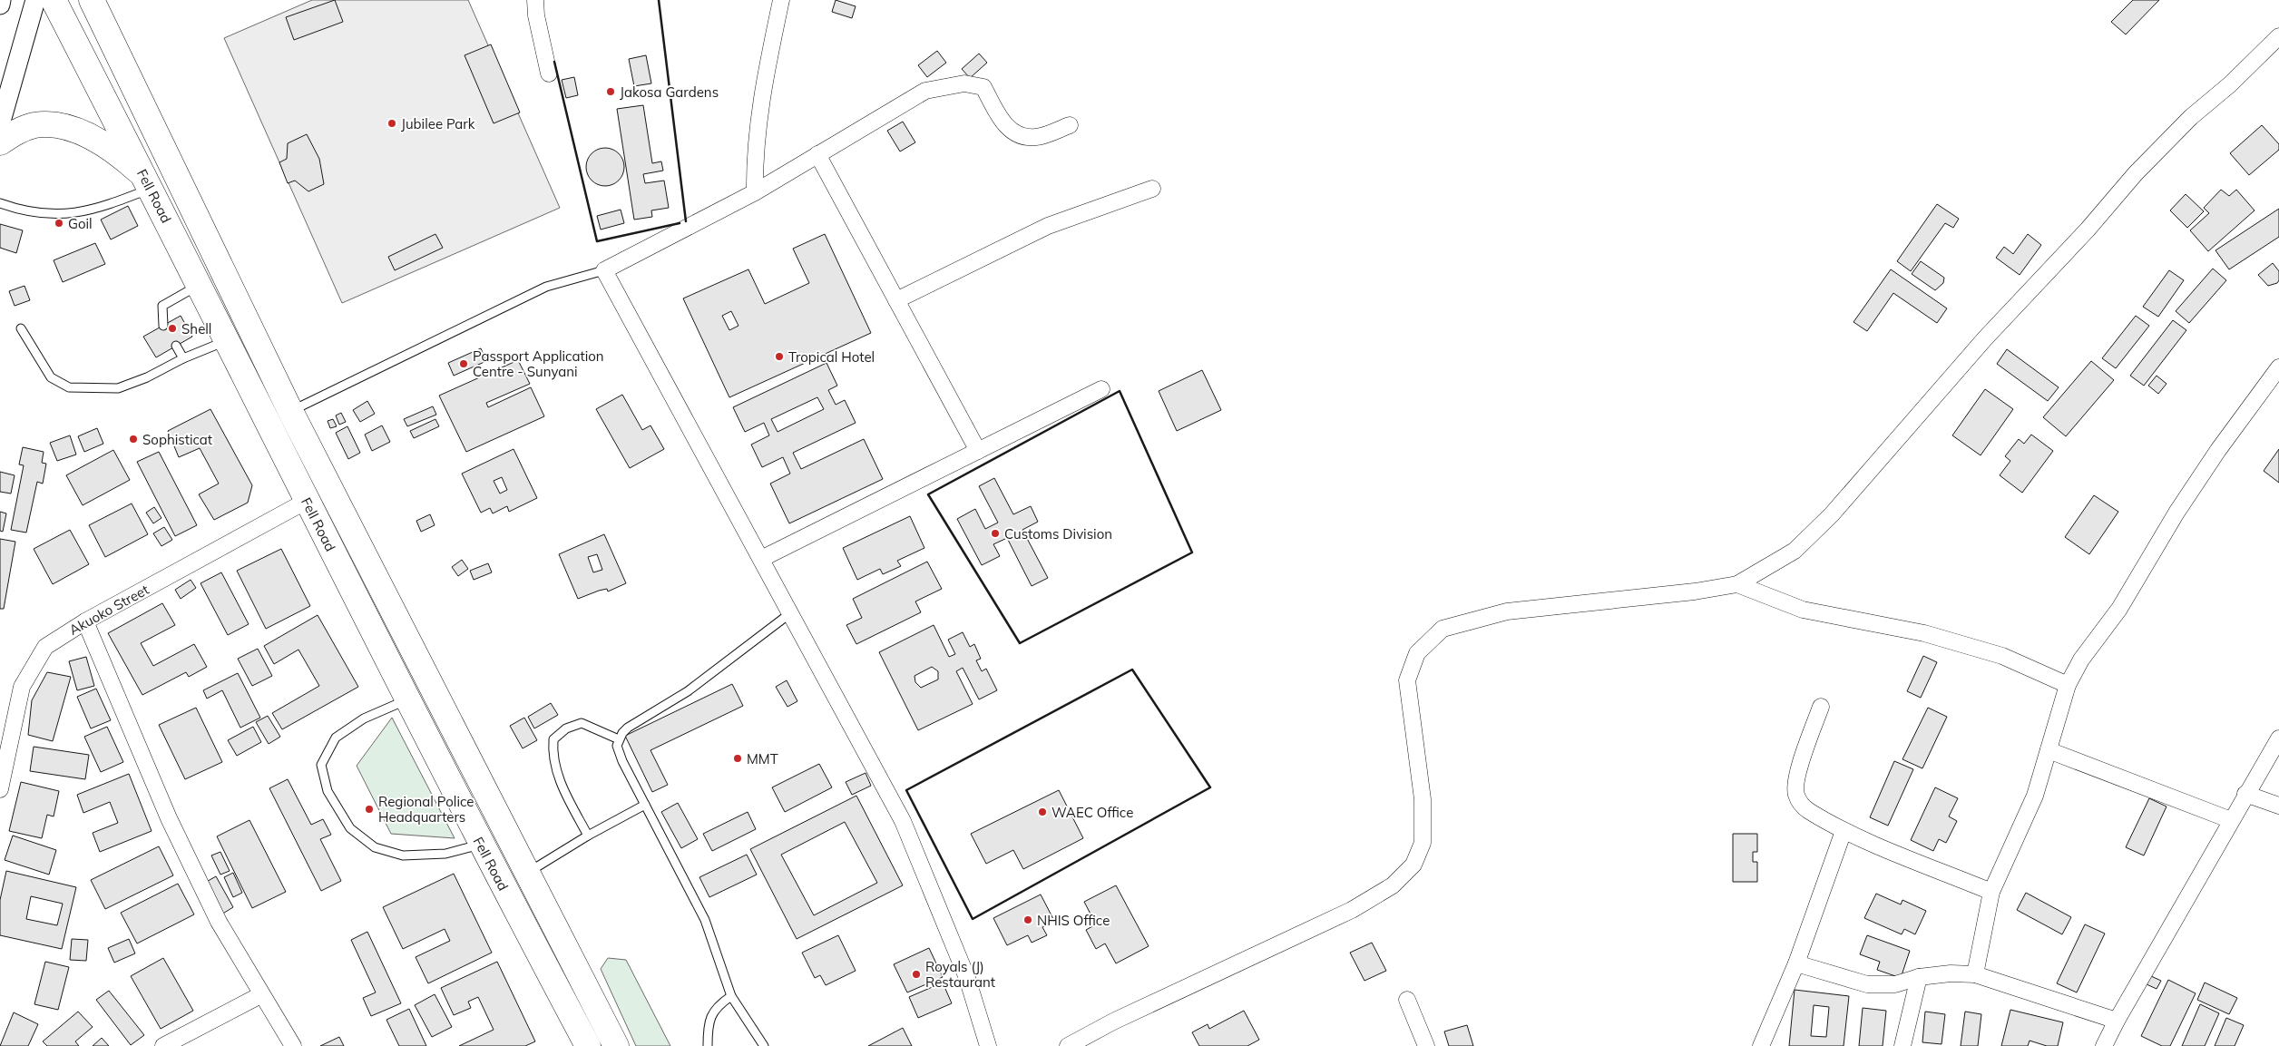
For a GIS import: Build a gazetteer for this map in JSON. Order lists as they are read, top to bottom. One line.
{"streets":{"main road":["Fell Road"],"street":["Akuoko Street"]},"crossings":[["Fell Road","Akuoko Street"]],"places":["Jakosa Gardens","Jubilee Park","Goil","Shell","Tropical Hotel","Passport Application Centre - Sunyani","Sophisticat","Customs Division","MMT","Regional Police Headquarters","WAEC Office","NHIS Office","Royals (J) Restaurant"]}
